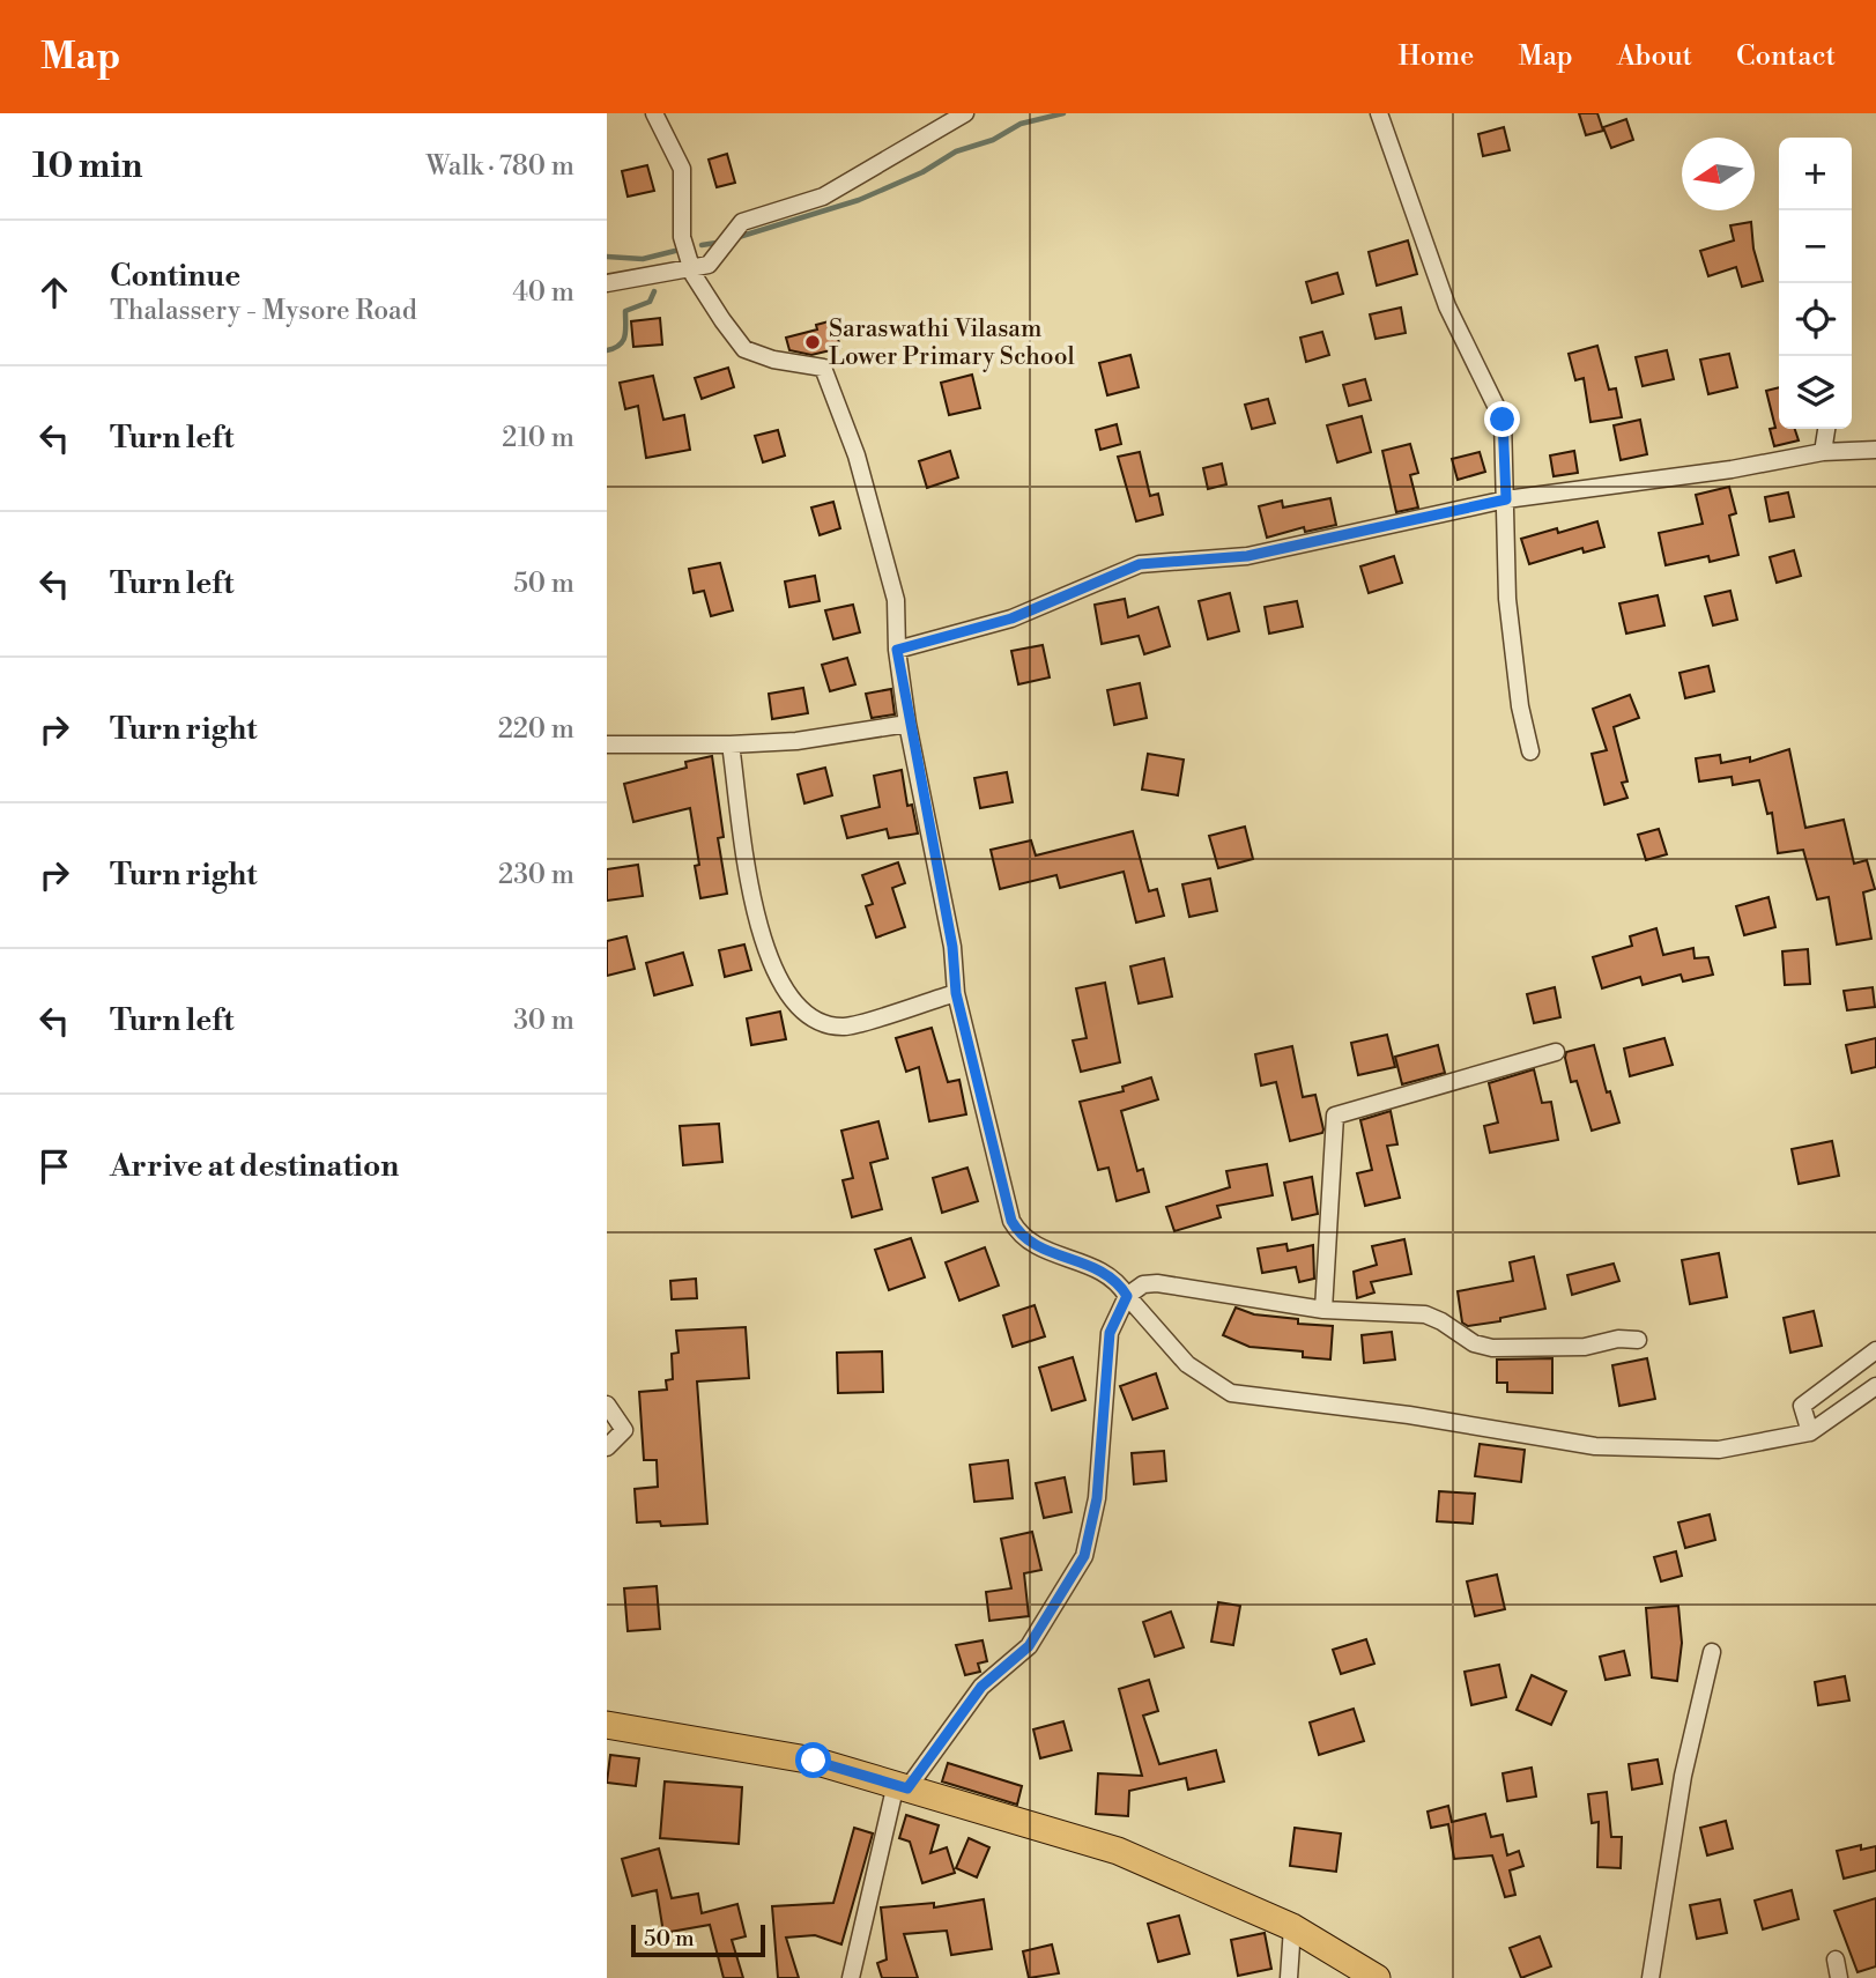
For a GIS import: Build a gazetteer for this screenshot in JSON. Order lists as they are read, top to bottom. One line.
{"places":["Saraswathi Vilasam Lower Primary School"],"scale_bar":"50 m","north":"left","page":{"header":"Map","nav":["Home","Map","About","Contact"],"heading":["10 min","Walk · 780 m"],"map_buttons":["+","−"],"list":[["Continue","Thalassery - Mysore Road","40 m"],["Turn left","210 m"],["Turn left","50 m"],["Turn right","220 m"],["Turn right","230 m"],["Turn left","30 m"],"Arrive at destination"],"scale":"50 m"}}
